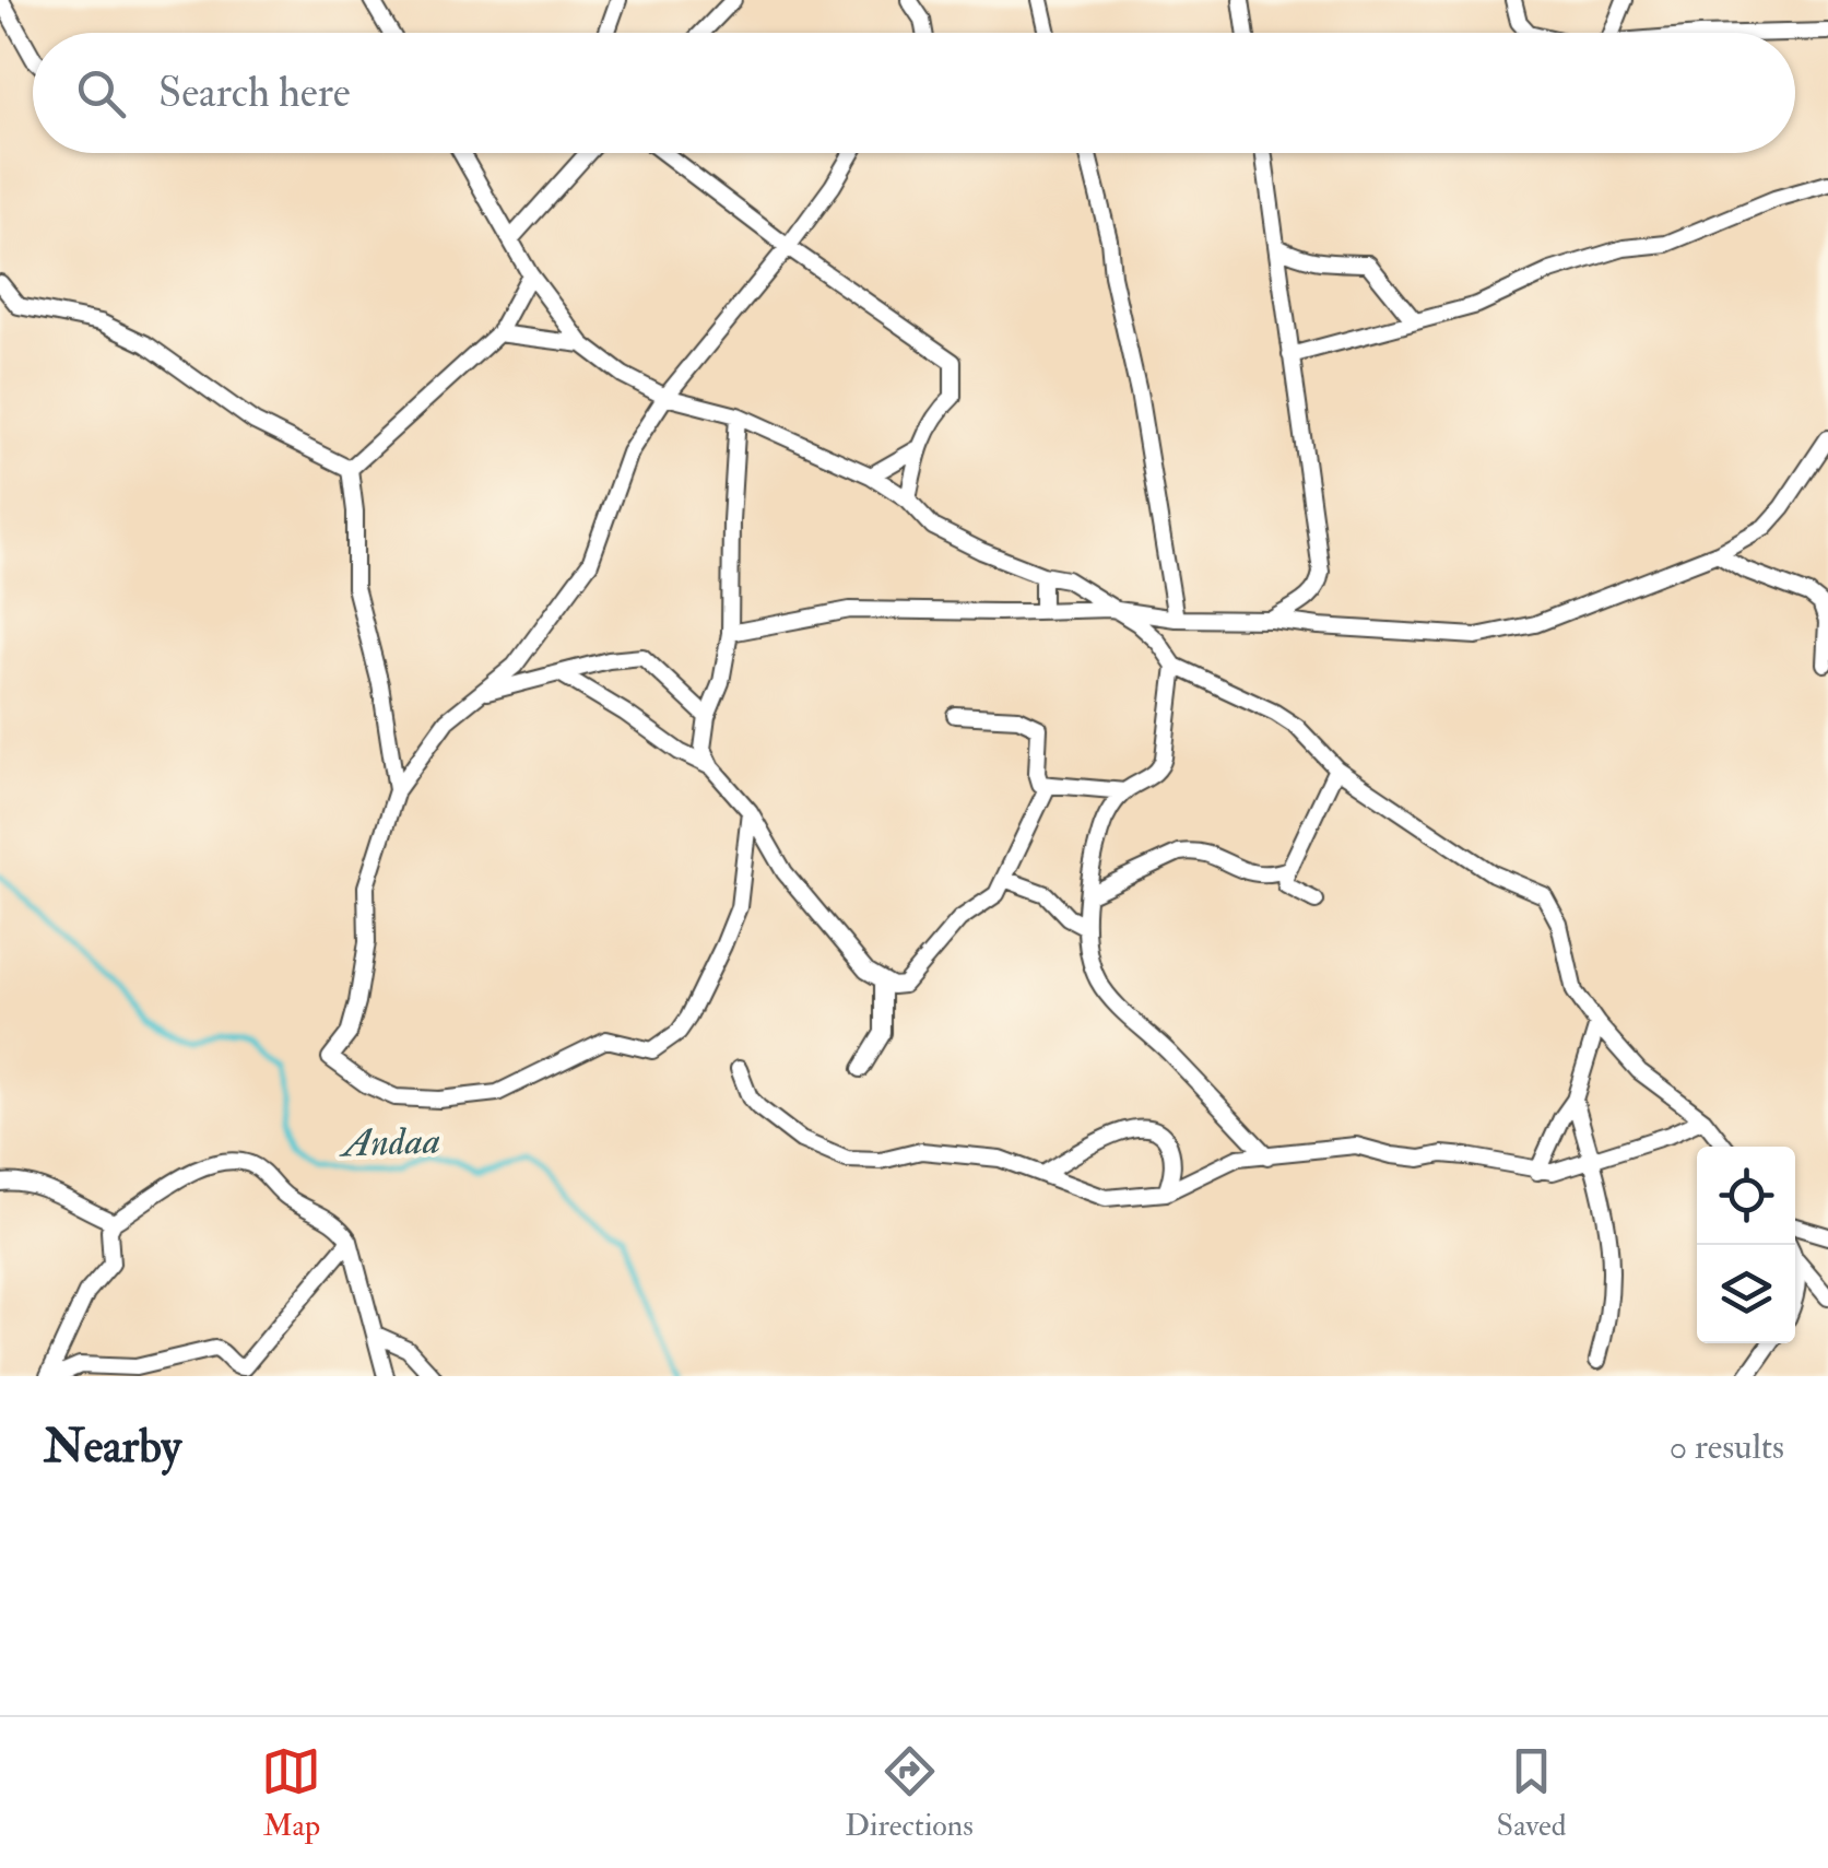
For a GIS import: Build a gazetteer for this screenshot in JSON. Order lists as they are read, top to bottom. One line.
{"water":["Andaa"],"page":{"search":"Search here","heading":["Nearby","0 results"],"nav":["Map","Directions","Saved"]}}
